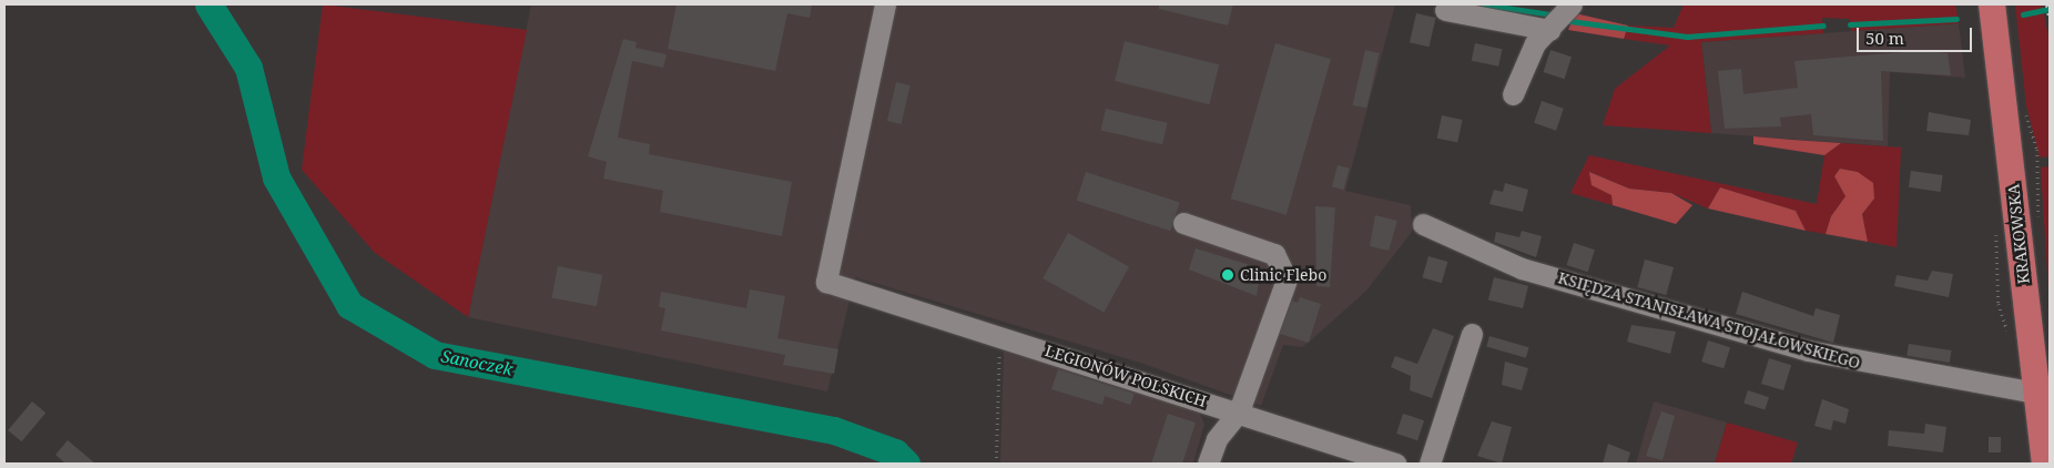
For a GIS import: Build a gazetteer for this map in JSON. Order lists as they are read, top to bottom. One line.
{"streets":{"main road":["KRAKOWSKA"],"street":["KSIĘDZA STANISŁAWA STOJAŁOWSKIEGO","LEGIONÓW POLSKICH"]},"crossings":[["KRAKOWSKA","KSIĘDZA STANISŁAWA STOJAŁOWSKIEGO"]],"water":["Sanoczek"],"places":["Clinic Flebo"],"scale_bar":"50 m"}
